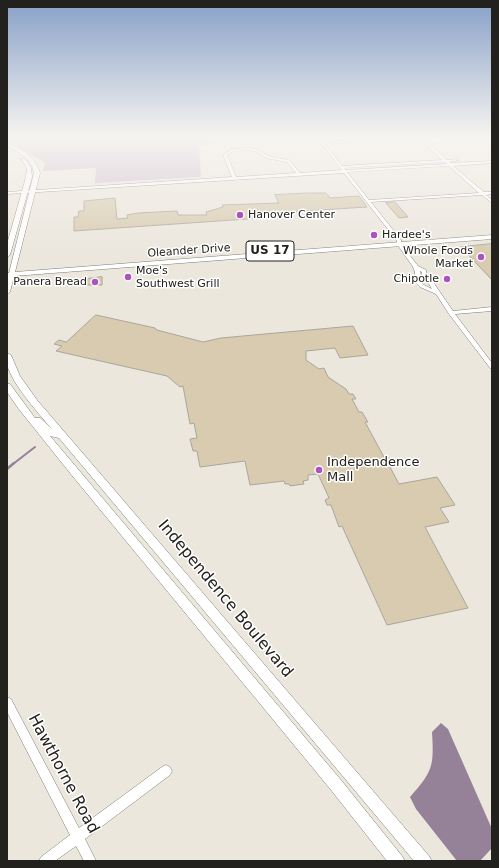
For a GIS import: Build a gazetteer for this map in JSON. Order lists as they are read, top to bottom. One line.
{"streets":{"main road":["Oleander Drive","US 17","Independence Boulevard"],"street":["Hawthorne Road"]},"places":["Hanover Center","Hardee's","Whole Foods Market","Moe's Southwest Grill","Chipotle","Panera Bread","Independence Mall"]}
